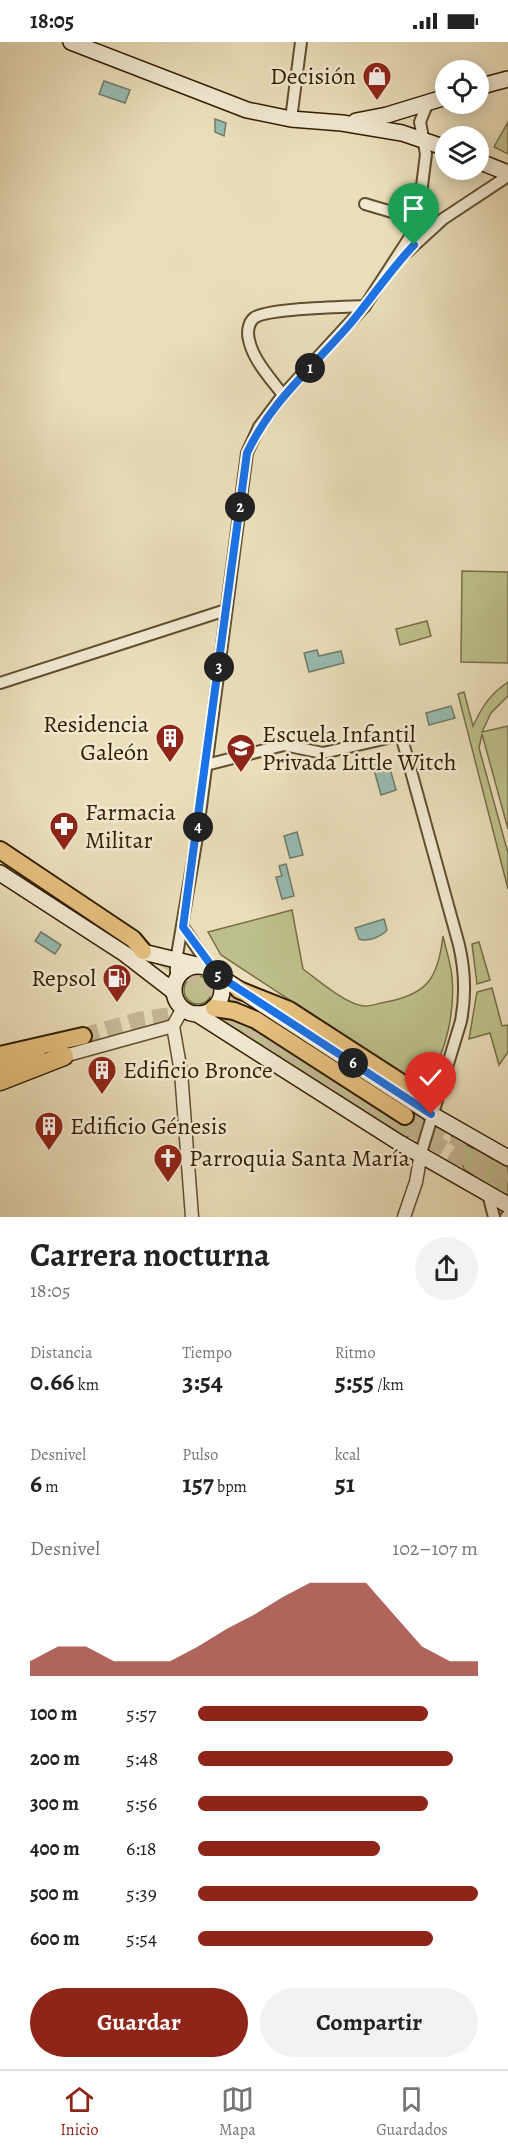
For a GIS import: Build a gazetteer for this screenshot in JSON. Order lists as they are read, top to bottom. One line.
{"places":{"shop":["Decisión"],"building":["Residencia Galeón","Edificio Bronce","Edificio Génesis"],"school or university":["Escuela Infantil Privada Little Witch"],"pharmacy":["Farmacia Militar"],"fuel station":["Repsol"],"church":["Parroquia Santa María"]},"page":{"status":"18:05","pins":["1","2","3","4","5","6"],"heading":["Carrera nocturna","18:05"],"stats":[["Distancia","0.66 km"],["Tiempo","3:54"],["Ritmo","5:55 /km"],["Desnivel","6 m"],["Pulso","157 bpm"],["kcal","51"]],"chart":["Desnivel","102–107 m"],"list":[{"name":"100 m","note":"5:57"},{"name":"200 m","note":"5:48"},{"name":"300 m","note":"5:56"},{"name":"400 m","note":"6:18"},{"name":"500 m","note":"5:39"},{"name":"600 m","note":"5:54"}],"buttons":["Guardar","Compartir"],"tabs":["Inicio","Mapa","Guardados"]}}
